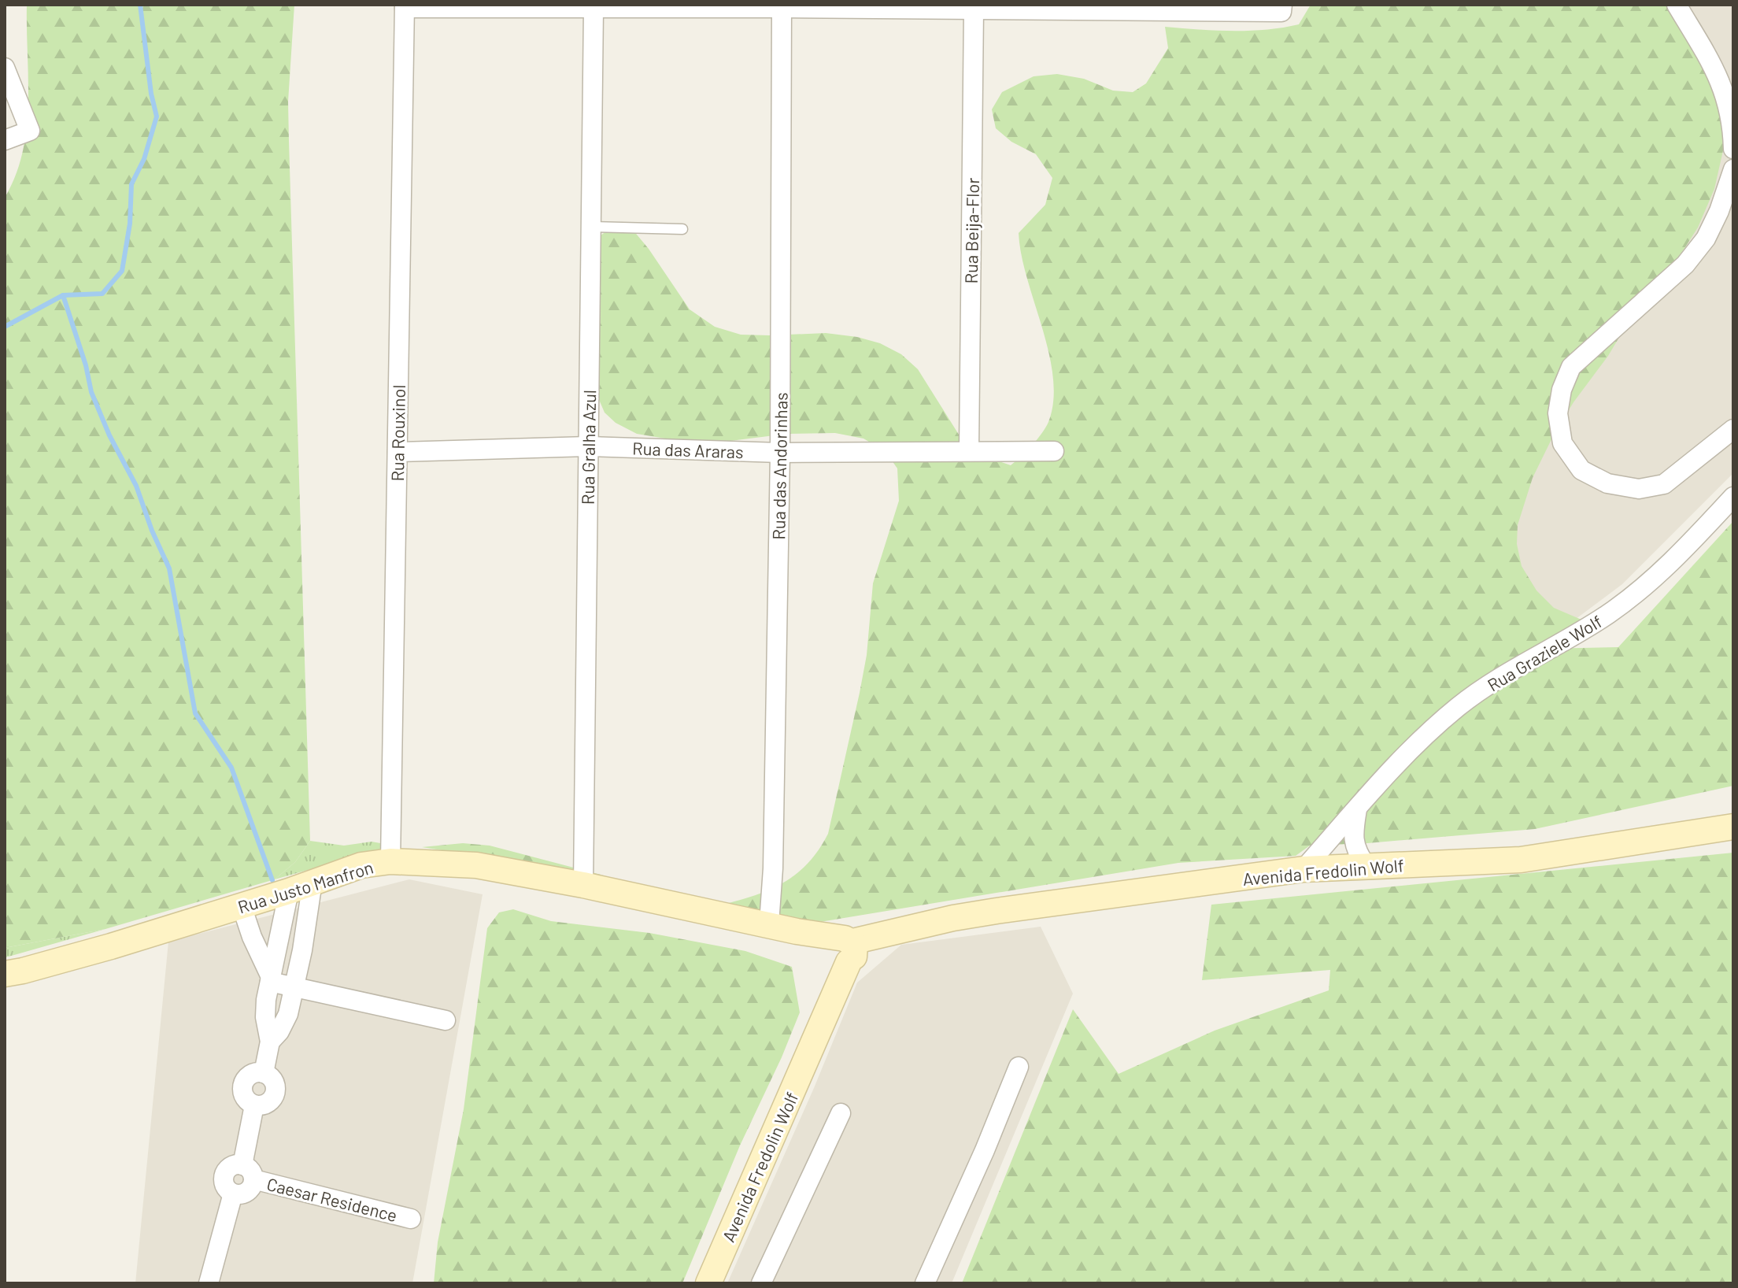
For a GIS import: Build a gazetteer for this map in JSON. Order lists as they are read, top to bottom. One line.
{"streets":{"main road":["Avenida Fredolin Wolf","Rua Justo Manfron"],"street":["Rua Beija-Flor","Rua Rouxinol","Rua Gralha Azul","Rua das Araras","Rua das Andorinhas","Rua Graziele Wolf","Caesar Residence"]},"crossings":[["Rua Beija-Flor","Rua das Araras"],["Rua Rouxinol","Rua das Araras"],["Rua Rouxinol","Rua Justo Manfron"],["Rua Gralha Azul","Rua das Araras"],["Rua Gralha Azul","Rua Justo Manfron"],["Rua das Araras","Rua das Andorinhas"],["Rua das Andorinhas","Rua Justo Manfron"],["Rua Graziele Wolf","Avenida Fredolin Wolf"],["Avenida Fredolin Wolf","Rua Justo Manfron"]]}
